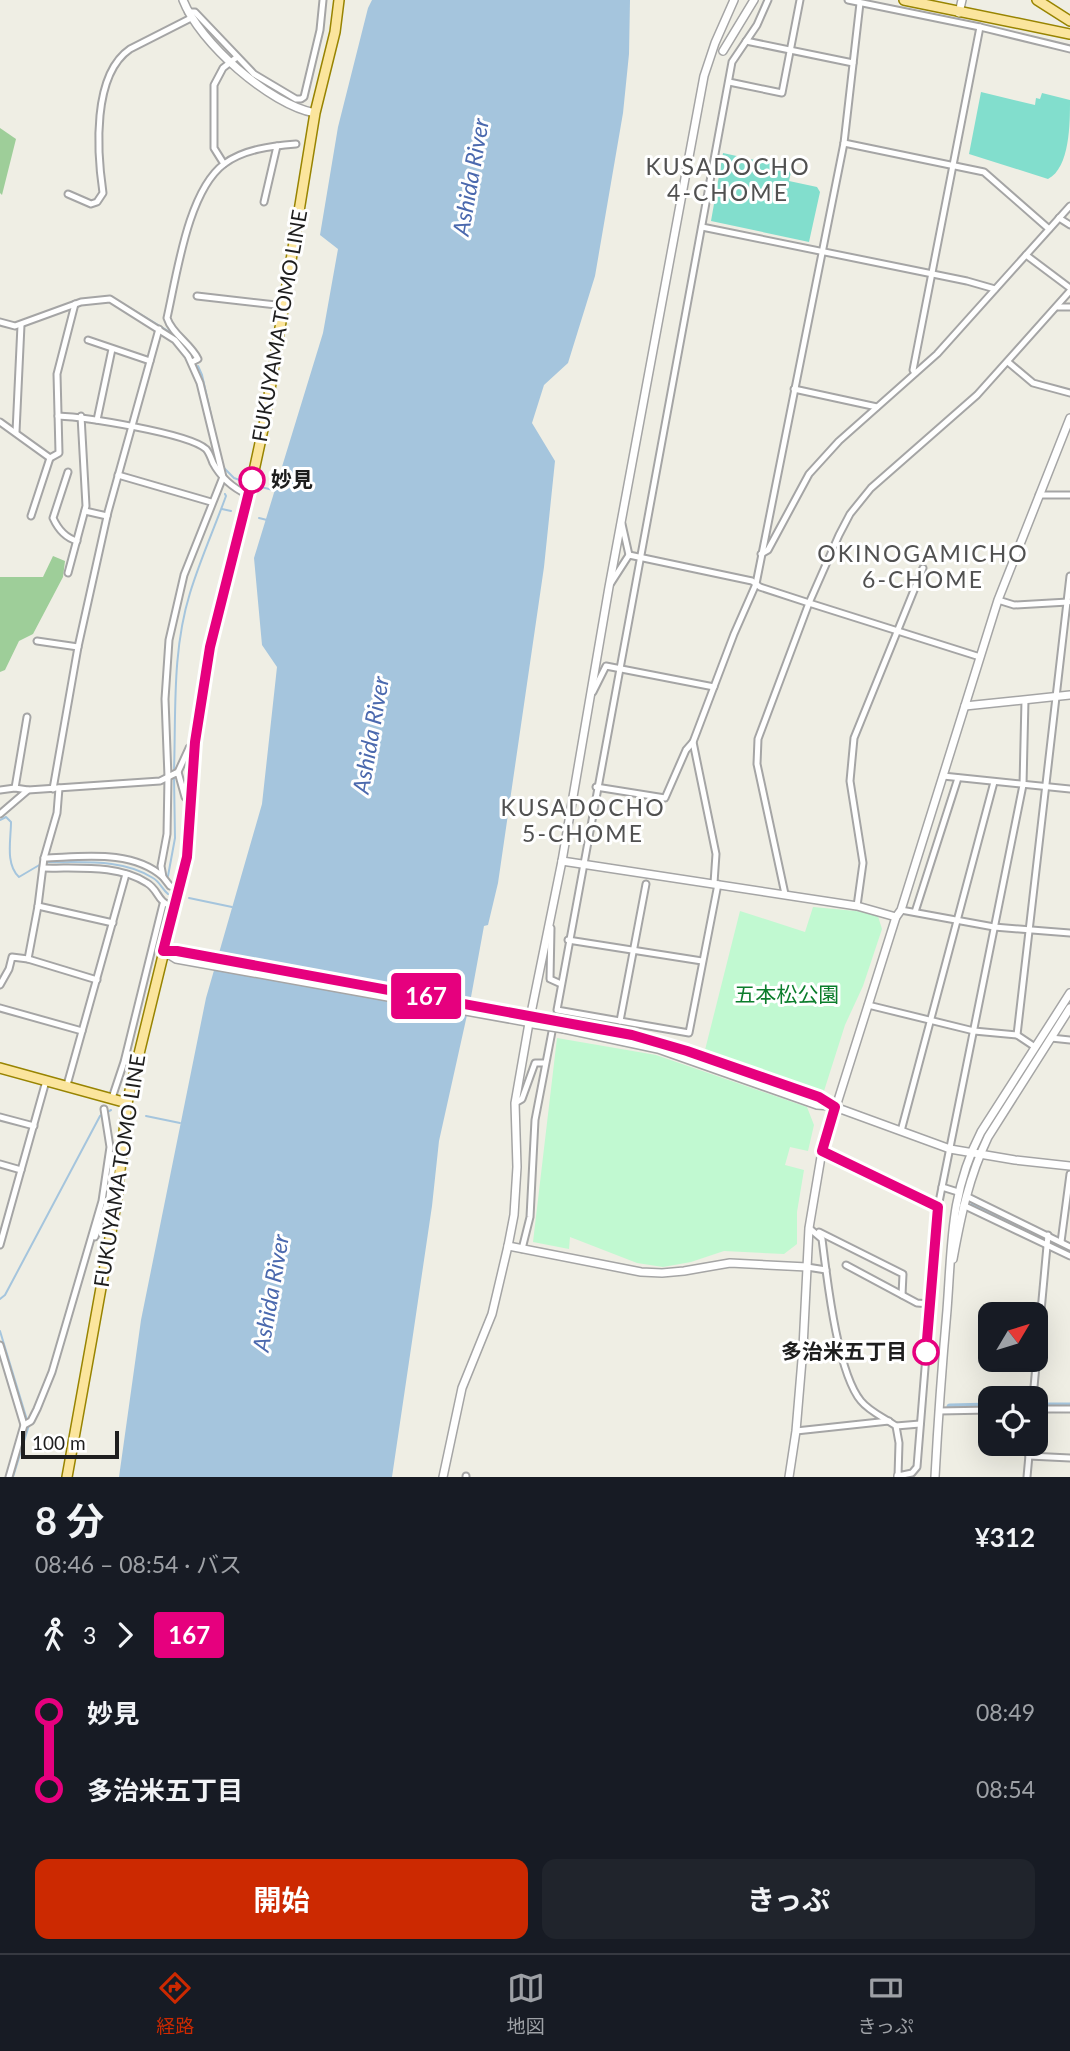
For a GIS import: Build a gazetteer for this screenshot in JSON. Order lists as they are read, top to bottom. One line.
{"streets":{"main road":["FUKUYAMA TOMO LINE"]},"districts":["KUSADOCHO 4-CHOME","OKINOGAMICHO 6-CHOME","KUSADOCHO 5-CHOME"],"water":["Ashida River"],"parks":["五本松公園"],"places":["妙見","多治米五丁目"],"lines":["bus line 167"],"scale_bar":"100 m","north":"top right","page":{"on_map":"167","scale":"100 m","heading":["8 分","08:46 – 08:54 · バス","¥312"],"legs":["3","167"],"list":[{"name":"妙見","value":"08:49"},{"name":"多治米五丁目","value":"08:54"}],"buttons":["開始","きっぷ"],"tabs":["経路","地図","きっぷ"]}}
